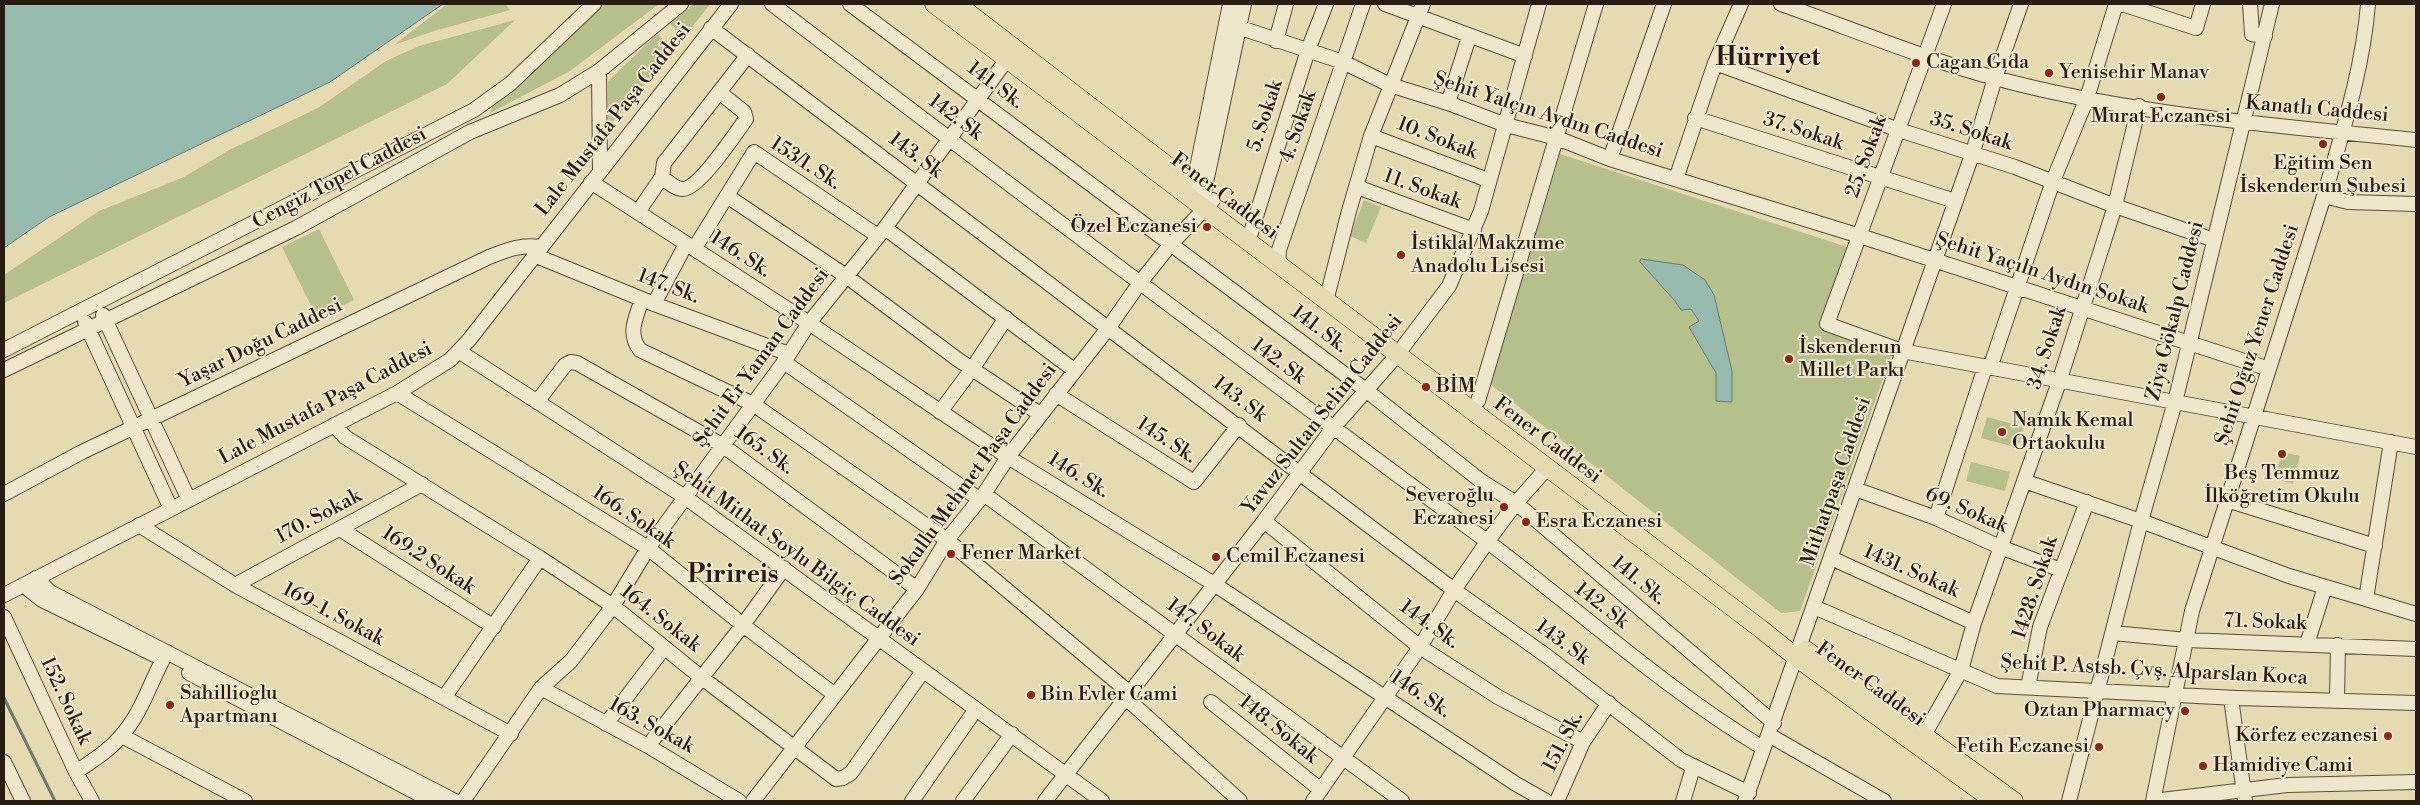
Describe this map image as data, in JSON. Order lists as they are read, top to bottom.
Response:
{
  "streets": {
    "main road": ["Fener Caddesi"],
    "street": [
      "141. Sk.",
      "Kanatlı Caddesi",
      "5. Sokak",
      "Şehit Yalçın Aydın Caddesi",
      "142. Sk",
      "Lale Mustafa Paşa Caddesi",
      "4. Sokak",
      "37. Sokak",
      "35. Sokak",
      "10. Sokak",
      "143. Sk",
      "25. Sokak",
      "153/1. Sk.",
      "Cengiz Topel Caddesi",
      "11. Sokak",
      "146. Sk.",
      "Şehit Yaçıln Aydın Sokak",
      "147. Sk.",
      "Ziya Gökalp Caddesi",
      "Şehit Oğuz Yener Caddesi",
      "Yaşar Doğu Caddesi",
      "34. Sokak",
      "Şehit Er Yaman Caddesi",
      "Yavuz Sultan Selim Caddesi",
      "145. Sk.",
      "165. Sk.",
      "Sokullu Mehmet Paşa Caddesi",
      "Mithatpaşa Caddesi",
      "69. Sokak",
      "170. Sokak",
      "166. Sokak",
      "Şehit Mithat Soylu Bilgiç Caddesi",
      "169.2 Sokak",
      "1431. Sokak",
      "1428. Sokak",
      "169-1. Sokak",
      "164. Sokak",
      "71. Sokak",
      "144. Sk.",
      "147. Sokak",
      "Şehit P. Astsb. Çvş. Alparslan Koca",
      "152. Sokak",
      "163. Sokak",
      "148. Sokak",
      "151. Sk."
    ]
  },
  "crossings": [
    ["141. Sk.", "Şehit Er Yaman Caddesi"],
    ["141. Sk.", "Yavuz Sultan Selim Caddesi"],
    ["141. Sk.", "Sokullu Mehmet Paşa Caddesi"],
    ["141. Sk.", "Mithatpaşa Caddesi"],
    ["Kanatlı Caddesi", "25. Sokak"],
    ["Kanatlı Caddesi", "Ziya Gökalp Caddesi"],
    ["Kanatlı Caddesi", "Şehit Oğuz Yener Caddesi"],
    ["Kanatlı Caddesi", "34. Sokak"],
    ["Kanatlı Caddesi", "Mithatpaşa Caddesi"],
    ["5. Sokak", "Şehit Yalçın Aydın Caddesi"],
    ["5. Sokak", "Fener Caddesi"],
    ["Şehit Yalçın Aydın Caddesi", "4. Sokak"],
    ["Şehit Yalçın Aydın Caddesi", "25. Sokak"],
    ["Şehit Yalçın Aydın Caddesi", "Şehit Yaçıln Aydın Sokak"],
    ["Şehit Yalçın Aydın Caddesi", "Yavuz Sultan Selim Caddesi"],
    ["142. Sk", "Şehit Er Yaman Caddesi"],
    ["142. Sk", "Yavuz Sultan Selim Caddesi"],
    ["142. Sk", "Sokullu Mehmet Paşa Caddesi"],
    ["142. Sk", "Mithatpaşa Caddesi"],
    ["Lale Mustafa Paşa Caddesi", "143. Sk"],
    ["Lale Mustafa Paşa Caddesi", "146. Sk."],
    ["Lale Mustafa Paşa Caddesi", "147. Sk."],
    ["Lale Mustafa Paşa Caddesi", "Yaşar Doğu Caddesi"],
    ["Lale Mustafa Paşa Caddesi", "166. Sokak"],
    ["Lale Mustafa Paşa Caddesi", "Şehit Mithat Soylu Bilgiç Caddesi"],
    ["Lale Mustafa Paşa Caddesi", "169-1. Sokak"],
    ["Lale Mustafa Paşa Caddesi", "164. Sokak"],
    ["4. Sokak", "Fener Caddesi"],
    ["37. Sokak", "25. Sokak"],
    ["37. Sokak", "Mithatpaşa Caddesi"],
    ["35. Sokak", "25. Sokak"],
    ["35. Sokak", "Ziya Gökalp Caddesi"],
    ["35. Sokak", "34. Sokak"],
    ["35. Sokak", "Mithatpaşa Caddesi"],
    ["10. Sokak", "Yavuz Sultan Selim Caddesi"],
    ["143. Sk", "Şehit Er Yaman Caddesi"],
    ["143. Sk", "Yavuz Sultan Selim Caddesi"],
    ["143. Sk", "145. Sk."],
    ["143. Sk", "Sokullu Mehmet Paşa Caddesi"],
    ["143. Sk", "Mithatpaşa Caddesi"],
    ["143. Sk", "151. Sk."],
    ["25. Sokak", "Şehit Yaçıln Aydın Sokak"],
    ["25. Sokak", "Mithatpaşa Caddesi"],
    ["153/1. Sk.", "146. Sk."],
    ["153/1. Sk.", "147. Sk."],
    ["153/1. Sk.", "Şehit Er Yaman Caddesi"],
    ["153/1. Sk.", "Yavuz Sultan Selim Caddesi"],
    ["153/1. Sk.", "Sokullu Mehmet Paşa Caddesi"],
    ["11. Sokak", "Yavuz Sultan Selim Caddesi"],
    ["Fener Caddesi", "34. Sokak"],
    ["Fener Caddesi", "Şehit Er Yaman Caddesi"],
    ["Fener Caddesi", "Yavuz Sultan Selim Caddesi"],
    ["Fener Caddesi", "Sokullu Mehmet Paşa Caddesi"],
    ["Fener Caddesi", "Mithatpaşa Caddesi"],
    ["146. Sk.", "Şehit Er Yaman Caddesi"],
    ["146. Sk.", "Yavuz Sultan Selim Caddesi"],
    ["146. Sk.", "Sokullu Mehmet Paşa Caddesi"],
    ["Şehit Yaçıln Aydın Sokak", "Ziya Gökalp Caddesi"],
    ["Şehit Yaçıln Aydın Sokak", "Şehit Oğuz Yener Caddesi"],
    ["Şehit Yaçıln Aydın Sokak", "34. Sokak"],
    ["Şehit Yaçıln Aydın Sokak", "Mithatpaşa Caddesi"],
    ["147. Sk.", "Yaşar Doğu Caddesi"],
    ["147. Sk.", "Şehit Er Yaman Caddesi"],
    ["147. Sk.", "Sokullu Mehmet Paşa Caddesi"],
    ["147. Sk.", "147. Sokak"],
    ["Ziya Gökalp Caddesi", "71. Sokak"],
    ["Ziya Gökalp Caddesi", "Şehit P. Astsb. Çvş. Alparslan Koca"],
    ["Şehit Oğuz Yener Caddesi", "71. Sokak"],
    ["Şehit Oğuz Yener Caddesi", "Şehit P. Astsb. Çvş. Alparslan Koca"],
    ["34. Sokak", "69. Sokak"],
    ["34. Sokak", "1431. Sokak"],
    ["34. Sokak", "Şehit P. Astsb. Çvş. Alparslan Koca"],
    ["Şehit Er Yaman Caddesi", "165. Sk."],
    ["Şehit Er Yaman Caddesi", "166. Sokak"],
    ["Şehit Er Yaman Caddesi", "Şehit Mithat Soylu Bilgiç Caddesi"],
    ["Şehit Er Yaman Caddesi", "169-1. Sokak"],
    ["Şehit Er Yaman Caddesi", "164. Sokak"],
    ["Şehit Er Yaman Caddesi", "163. Sokak"],
    ["Yavuz Sultan Selim Caddesi", "Şehit Mithat Soylu Bilgiç Caddesi"],
    ["Yavuz Sultan Selim Caddesi", "144. Sk."],
    ["Yavuz Sultan Selim Caddesi", "147. Sokak"],
    ["145. Sk.", "Sokullu Mehmet Paşa Caddesi"],
    ["165. Sk.", "Sokullu Mehmet Paşa Caddesi"],
    ["165. Sk.", "Şehit Mithat Soylu Bilgiç Caddesi"],
    ["Sokullu Mehmet Paşa Caddesi", "166. Sokak"],
    ["Sokullu Mehmet Paşa Caddesi", "Şehit Mithat Soylu Bilgiç Caddesi"],
    ["Sokullu Mehmet Paşa Caddesi", "164. Sokak"],
    ["Sokullu Mehmet Paşa Caddesi", "147. Sokak"],
    ["Mithatpaşa Caddesi", "69. Sokak"],
    ["Mithatpaşa Caddesi", "1431. Sokak"],
    ["Mithatpaşa Caddesi", "Şehit P. Astsb. Çvş. Alparslan Koca"],
    ["69. Sokak", "1428. Sokak"],
    ["170. Sokak", "169.2 Sokak"],
    ["170. Sokak", "169-1. Sokak"],
    ["170. Sokak", "164. Sokak"],
    ["Şehit Mithat Soylu Bilgiç Caddesi", "164. Sokak"],
    ["1428. Sokak", "Şehit P. Astsb. Çvş. Alparslan Koca"],
    ["144. Sk.", "151. Sk."]
  ],
  "districts": ["Hürriyet", "Pirireis"],
  "places": [
    "Cagan Gıda",
    "Yenisehir Manav",
    "Murat Eczanesi",
    "Eğitim Sen İskenderun Şubesi",
    "Özel Eczanesi",
    "İstiklal Makzume Anadolu Lisesi",
    "İskenderun Millet Parkı",
    "BİM",
    "Namık Kemal Ortaokulu",
    "Beş Temmuz İlköğretim Okulu",
    "Severoğlu Eczanesi",
    "Esra Eczanesi",
    "Fener Market",
    "Cemil Eczanesi",
    "Bin Evler Cami",
    "Sahillioglu Apartmanı",
    "Oztan Pharmacy",
    "Körfez eczanesi",
    "Fetih Eczanesi",
    "Hamidiye Cami"
  ]
}
